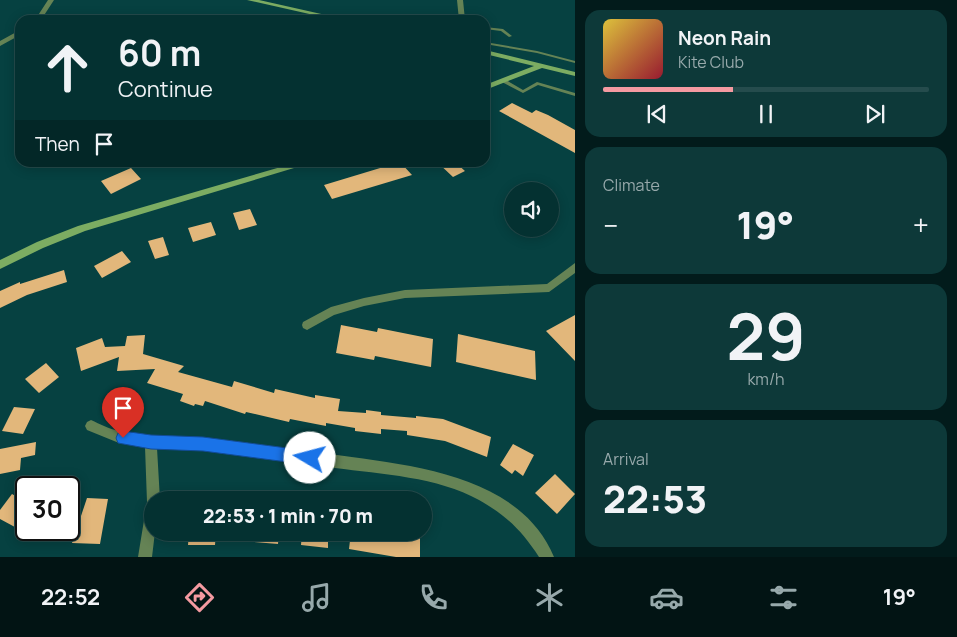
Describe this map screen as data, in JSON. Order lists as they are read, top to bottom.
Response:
{
  "page": {
    "turn": ["60 m", "Continue"],
    "song": ["Neon Rain", "Kite Club"],
    "then": "Then",
    "tile": [
      "Climate",
      ["29", "km/h"],
      ["Arrival", "22:53"]
    ],
    "heat": ["−", "19°", "+"],
    "limit": "30",
    "trip": "22:53 · 1 min · 70 m",
    "tabs": ["22:52", "19°"]
  }
}
